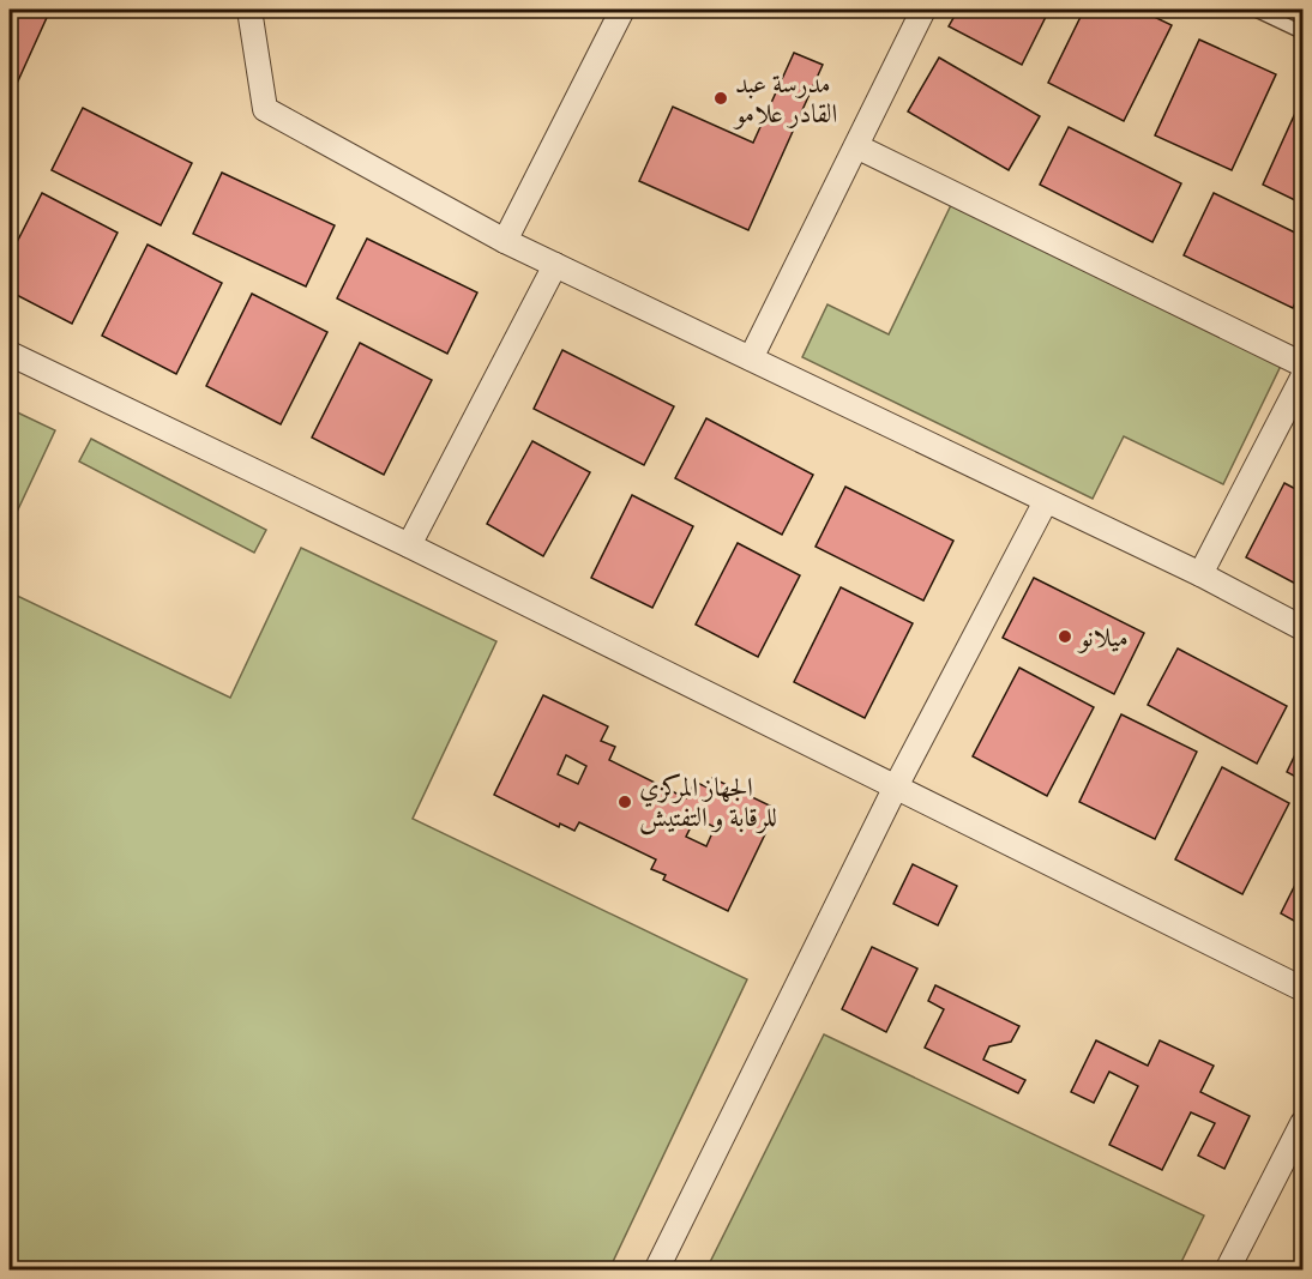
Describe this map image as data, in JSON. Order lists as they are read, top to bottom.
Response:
{
  "places": ["مدرسة عبد القادر علامو", "ميلانو", "الجهاز المركزي للرقابة و التفتيش"]
}
